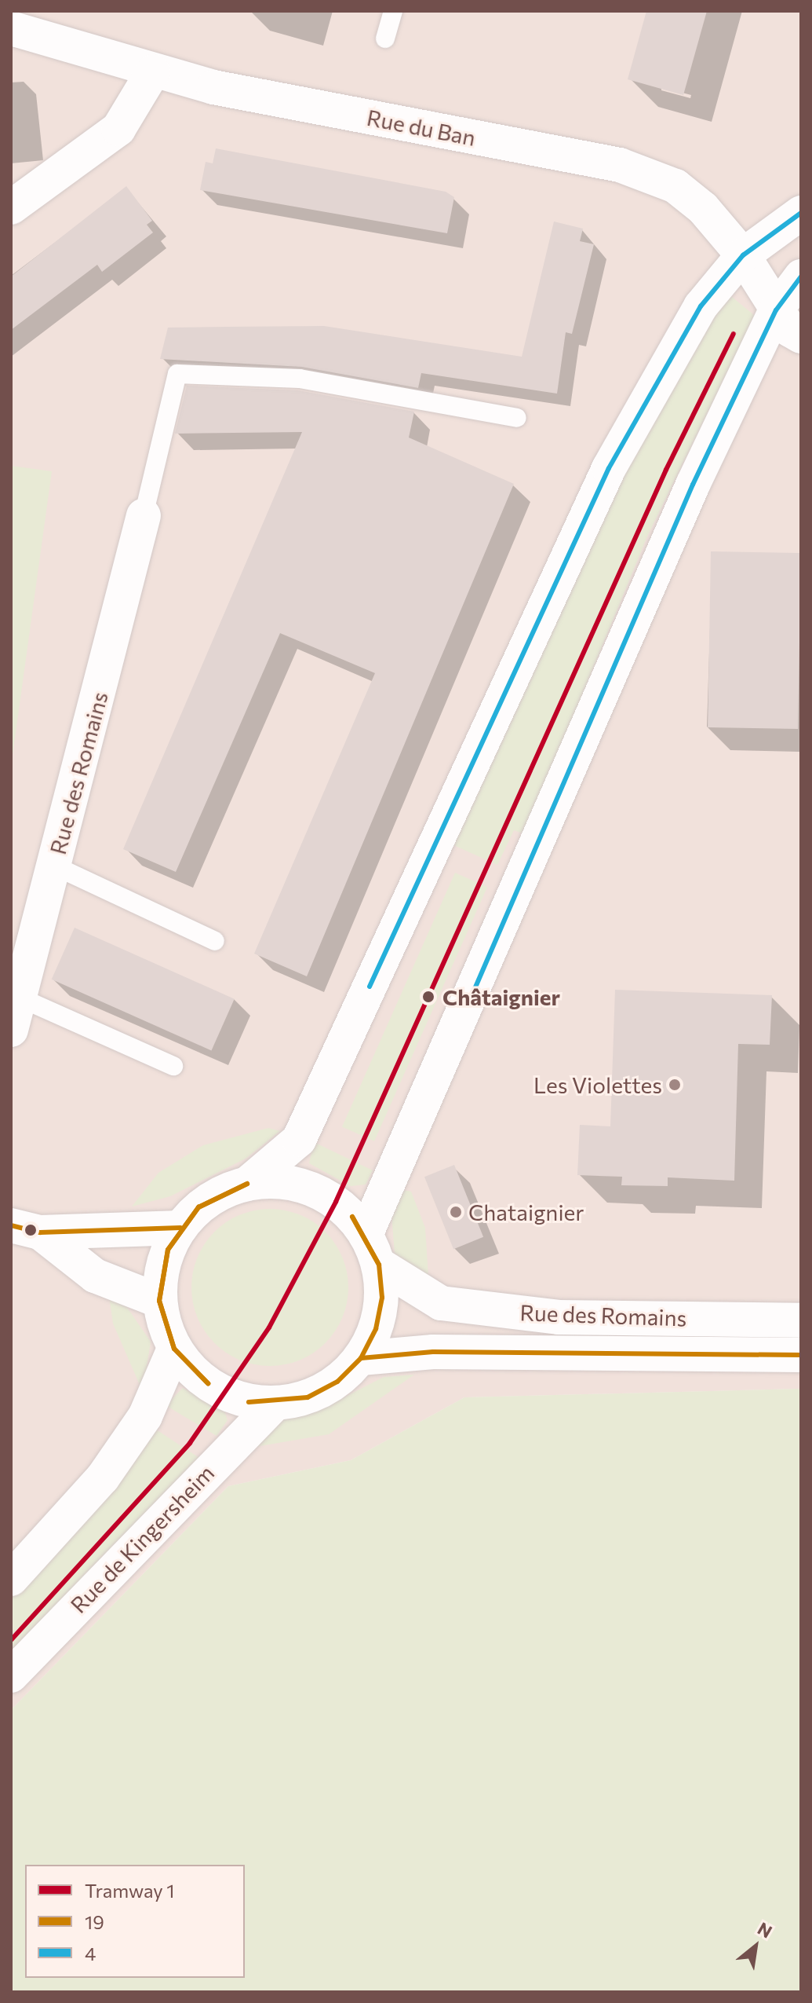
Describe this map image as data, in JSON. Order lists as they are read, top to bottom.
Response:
{
  "streets": {
    "main road": ["Rue du Ban", "Rue des Romains", "Rue de Kingersheim"]
  },
  "crossings": [
    ["Rue des Romains", "Rue de Kingersheim"]
  ],
  "places": ["Châtaignier", "Les Violettes", "Chataignier"],
  "lines": ["transit line 4", "tram line 1", "transit line 19"],
  "legend": ["Tramway 1", "19", "4"],
  "north": "top right"
}
